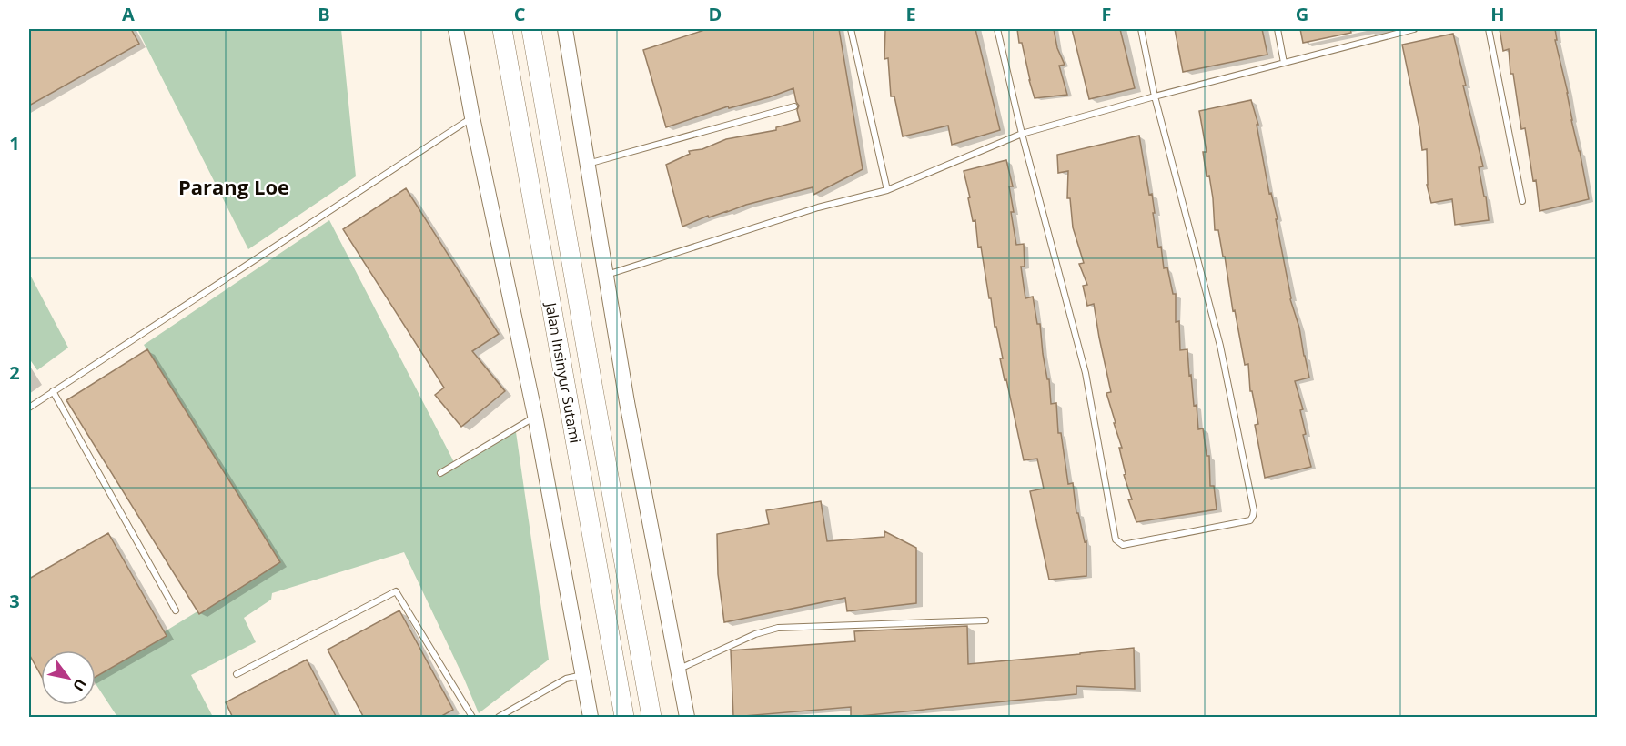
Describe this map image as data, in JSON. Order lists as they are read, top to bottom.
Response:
{
  "streets": {
    "highway": ["Jalan Insinyur Sutami"]
  },
  "districts": ["Parang Loe"],
  "north": "bottom right",
  "grid": {
    "columns": [
      "A",
      "B",
      "C",
      "D",
      "E",
      "F",
      "G",
      "H"
    ],
    "rows": ["1", "2", "3"]
  }
}
